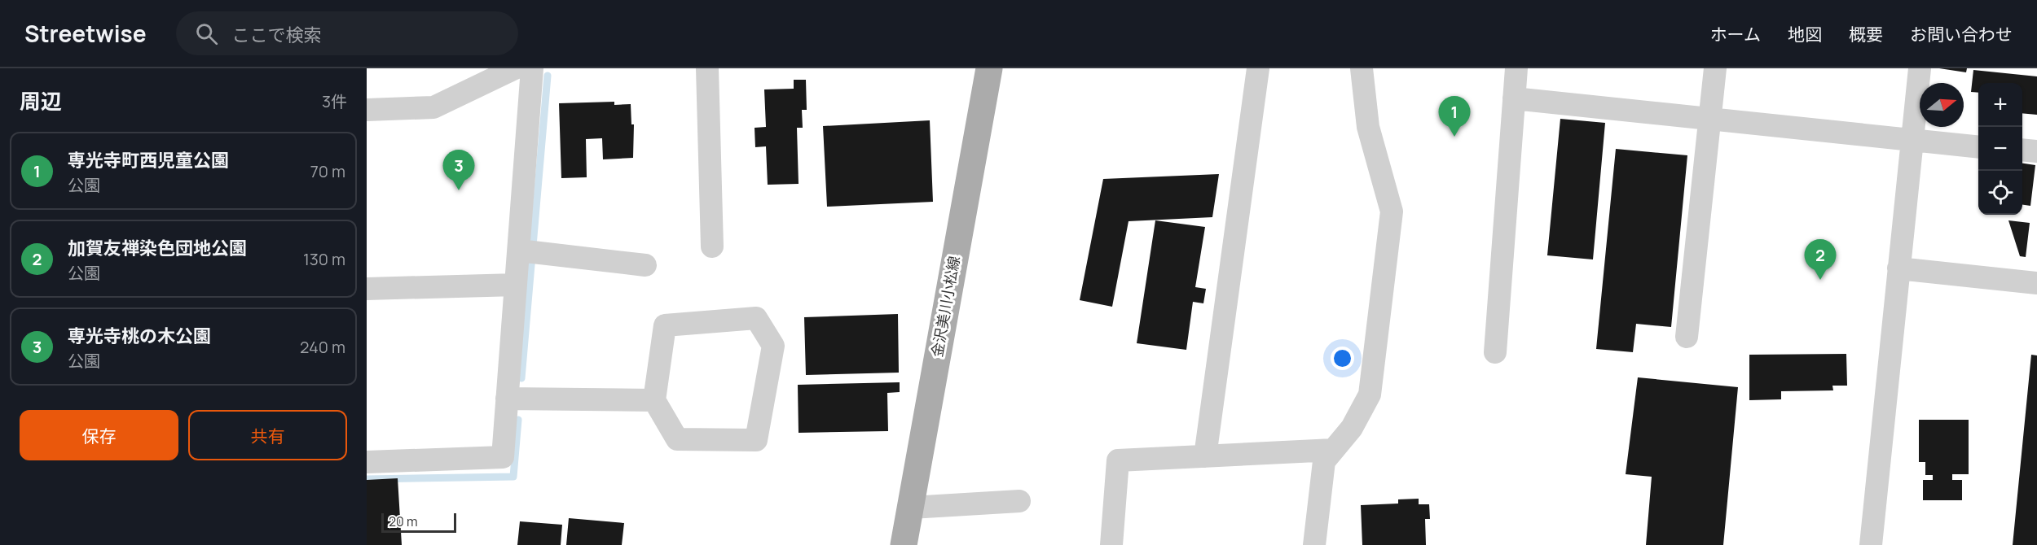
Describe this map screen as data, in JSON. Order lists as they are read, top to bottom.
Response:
{
  "streets": {
    "main road": ["金沢美川小松線"]
  },
  "scale_bar": "20 m",
  "north": "right",
  "page": {
    "header": "Streetwise",
    "search": "ここで検索",
    "nav": [
      "ホーム",
      "地図",
      "概要",
      "お問い合わせ"
    ],
    "heading": ["周辺", "3件"],
    "map_buttons": ["+", "−"],
    "pins": ["1", "3", "2"],
    "list": [
      {
        "mark": "1",
        "name": "専光寺町西児童公園",
        "note": "公園",
        "value": "70 m"
      },
      {
        "mark": "2",
        "name": "加賀友禅染色団地公園",
        "note": "公園",
        "value": "130 m"
      },
      {
        "mark": "3",
        "name": "専光寺桃の木公園",
        "note": "公園",
        "value": "240 m"
      }
    ],
    "buttons": ["保存", "共有"],
    "scale": "20 m"
  }
}
